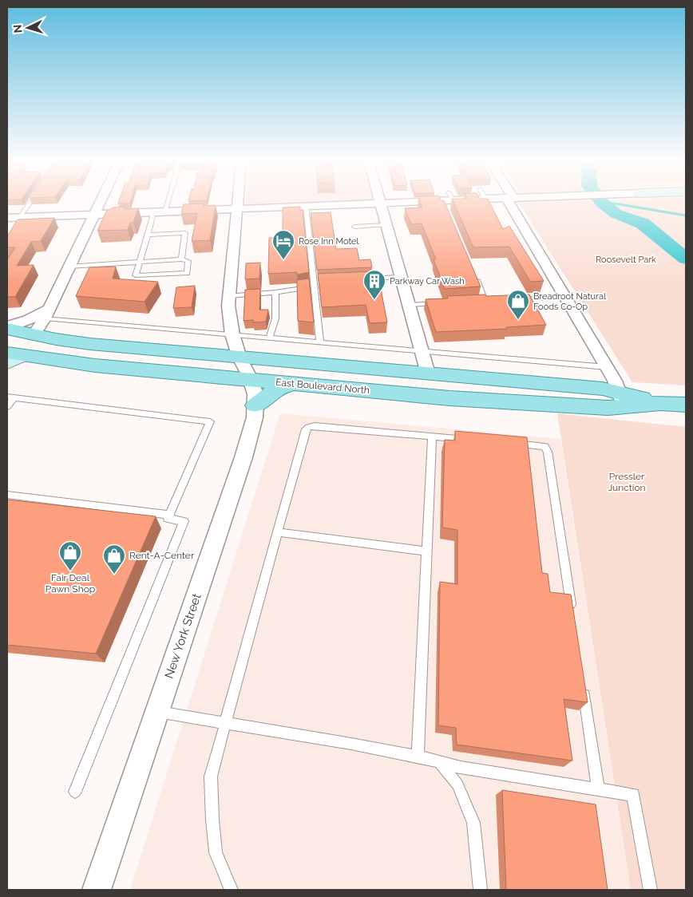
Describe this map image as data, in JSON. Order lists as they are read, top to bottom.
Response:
{
  "streets": {
    "main road": ["East Boulevard North"],
    "street": ["New York Street"]
  },
  "crossings": [
    ["East Boulevard North", "New York Street"]
  ],
  "parks": ["Roosevelt Park", "Pressler Junction"],
  "places": {
    "hotel": ["Rose Inn Motel"],
    "building": ["Parkway Car Wash"],
    "shop": ["Breadroot Natural Foods Co-Op", "Fair Deal Pawn Shop", "Rent-A-Center"]
  },
  "north": "left"
}
